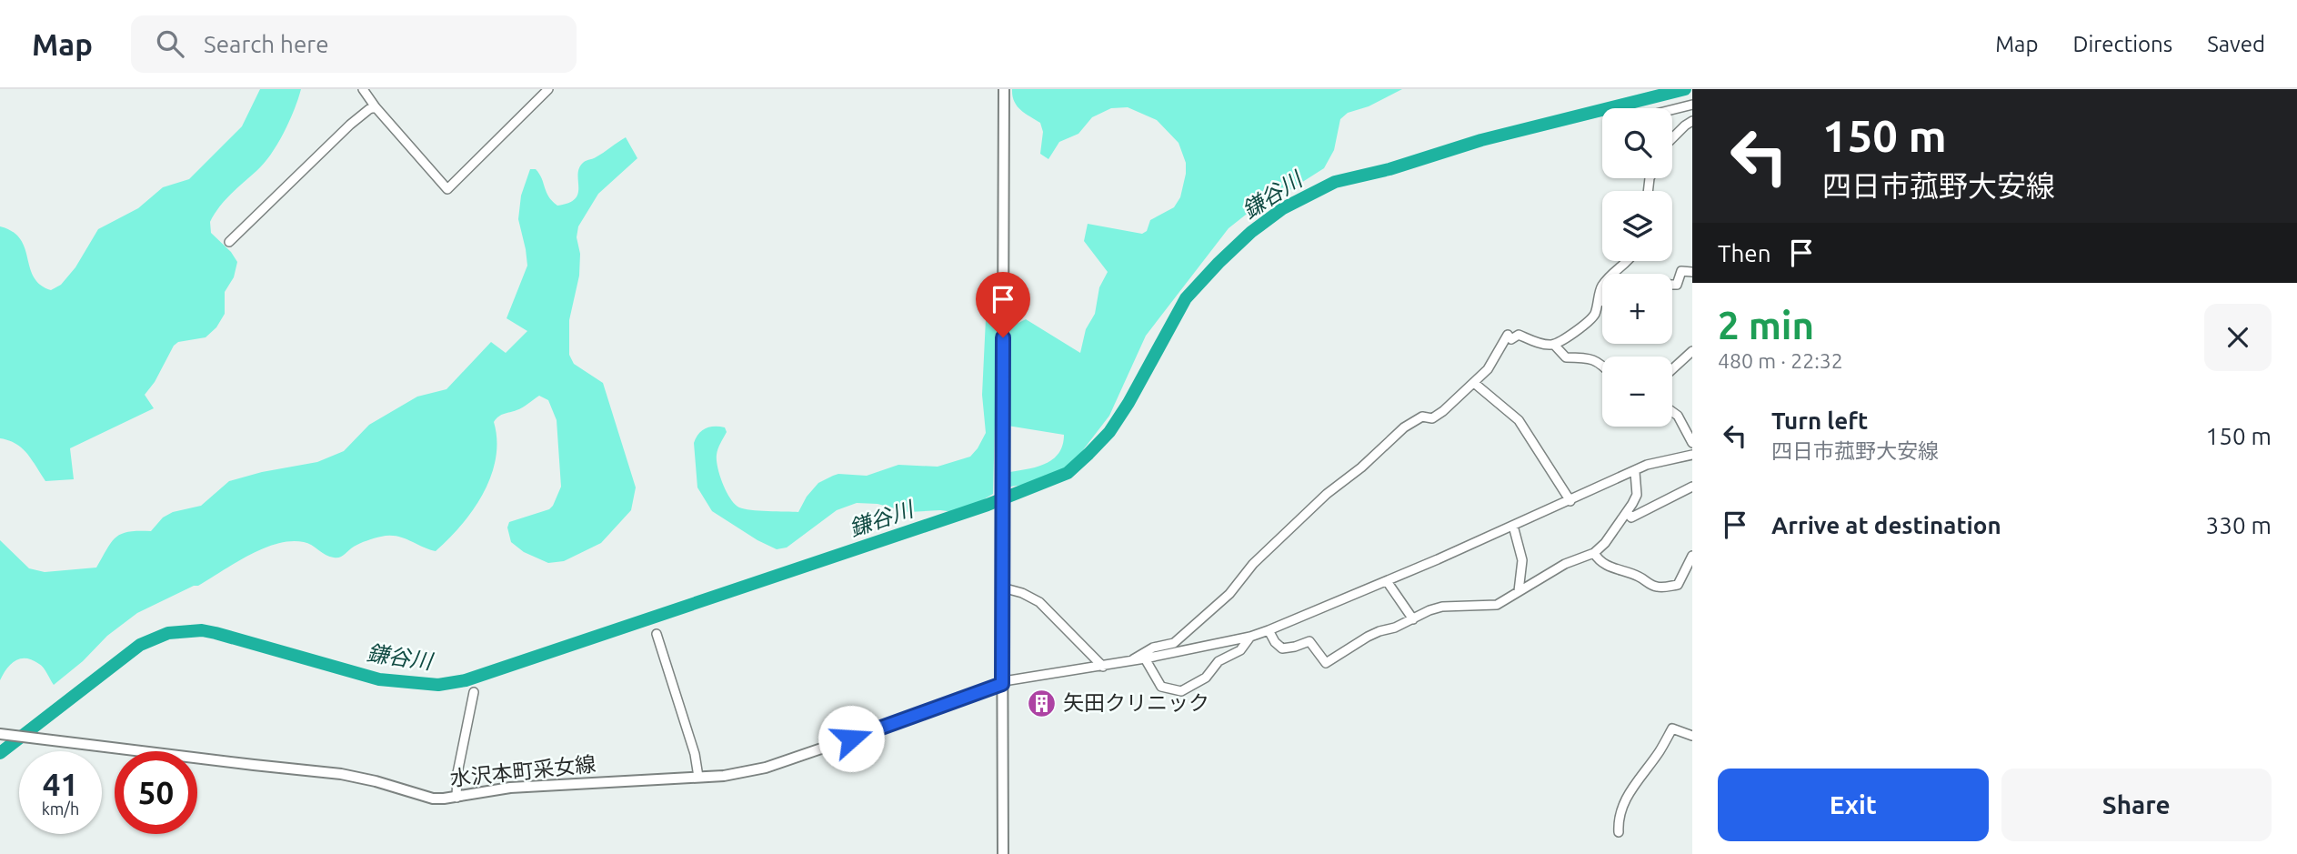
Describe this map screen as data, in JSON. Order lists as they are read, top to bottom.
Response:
{
  "streets": {
    "main road": ["水沢本町采女線"]
  },
  "water": ["鎌谷川"],
  "places": {
    "building": ["矢田クリニック"]
  },
  "page": {
    "header": "Map",
    "search": "Search here",
    "nav": ["Map", "Directions", "Saved"],
    "turn": ["150 m", "四日市菰野大安線"],
    "map_buttons": ["+", "−"],
    "then": "Then",
    "heading": ["2 min", "480 m · 22:32"],
    "list": [
      {
        "name": "Turn left",
        "note": "四日市菰野大安線",
        "value": "150 m"
      },
      {
        "name": "Arrive at destination",
        "value": "330 m"
      }
    ],
    "speed": "41 km/h",
    "limit": "50",
    "buttons": ["Exit", "Share"]
  }
}
